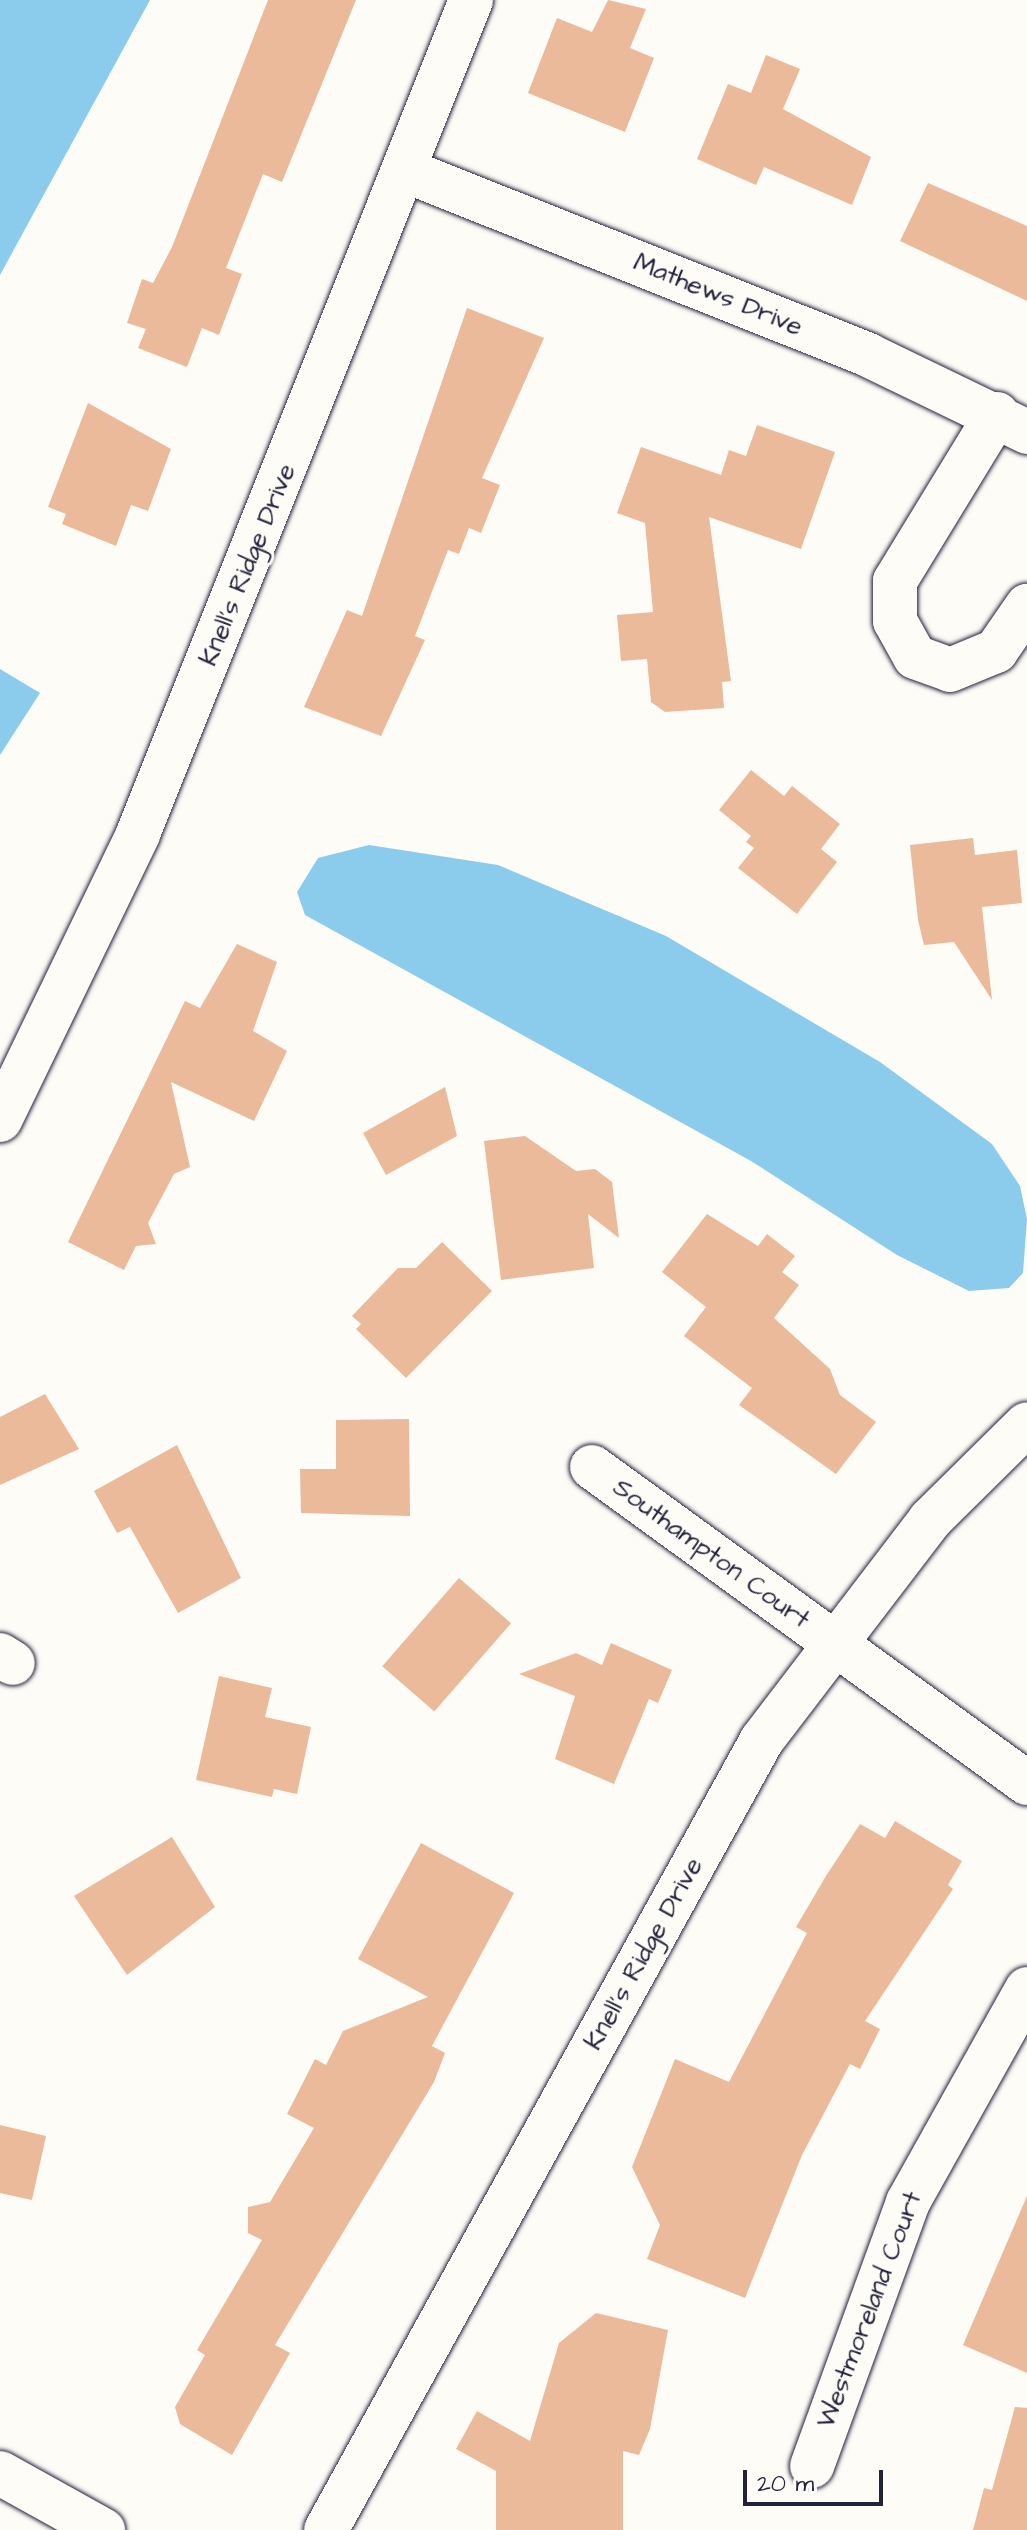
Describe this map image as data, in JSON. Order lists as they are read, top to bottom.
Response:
{
  "streets": {
    "street": [
      "Mathews Drive",
      "Knell's Ridge Drive",
      "Southampton Court",
      "Westmoreland Court"
    ]
  },
  "crossings": [
    ["Mathews Drive", "Knell's Ridge Drive"],
    ["Knell's Ridge Drive", "Southampton Court"]
  ],
  "scale_bar": "20 m"
}
